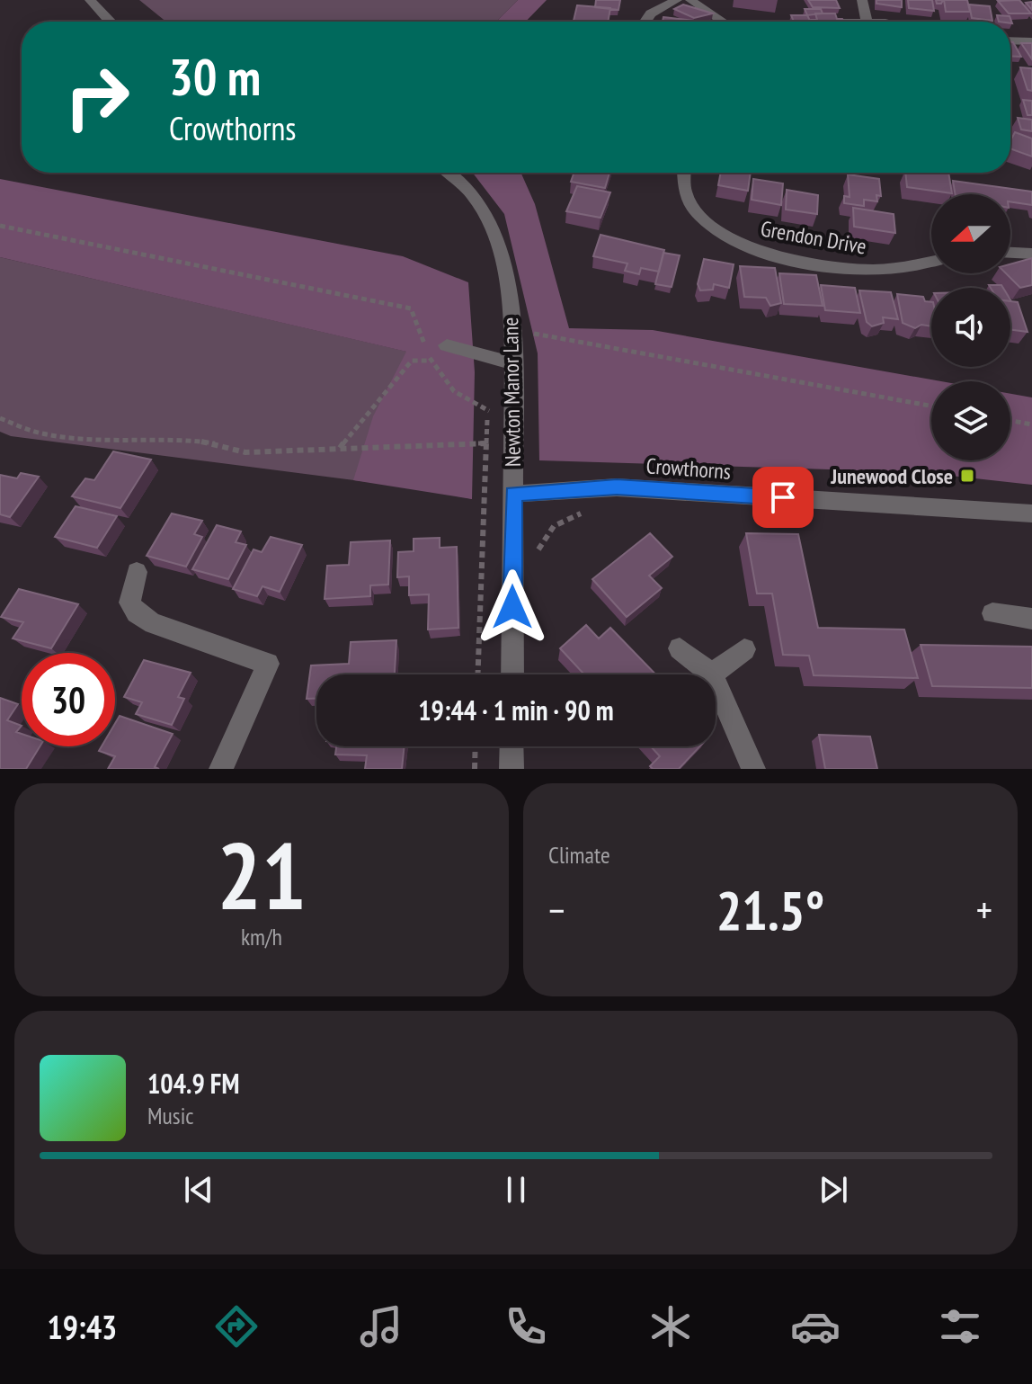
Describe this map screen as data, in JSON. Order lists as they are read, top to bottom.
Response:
{
  "streets": {
    "street": ["Grendon Drive", "Newton Manor Lane", "Crowthorns"]
  },
  "crossings": [
    ["Newton Manor Lane", "Crowthorns"]
  ],
  "places": {
    "transit": ["Junewood Close"]
  },
  "north": "left",
  "page": {
    "turn": ["30 m", "Crowthorns"],
    "limit": "30",
    "trip": "19:44 · 1 min · 90 m",
    "tile": [
      ["21", "km/h"],
      "Climate"
    ],
    "heat": ["−", "21.5°", "+"],
    "song": ["104.9 FM", "Music"],
    "tabs": "19:43"
  }
}
